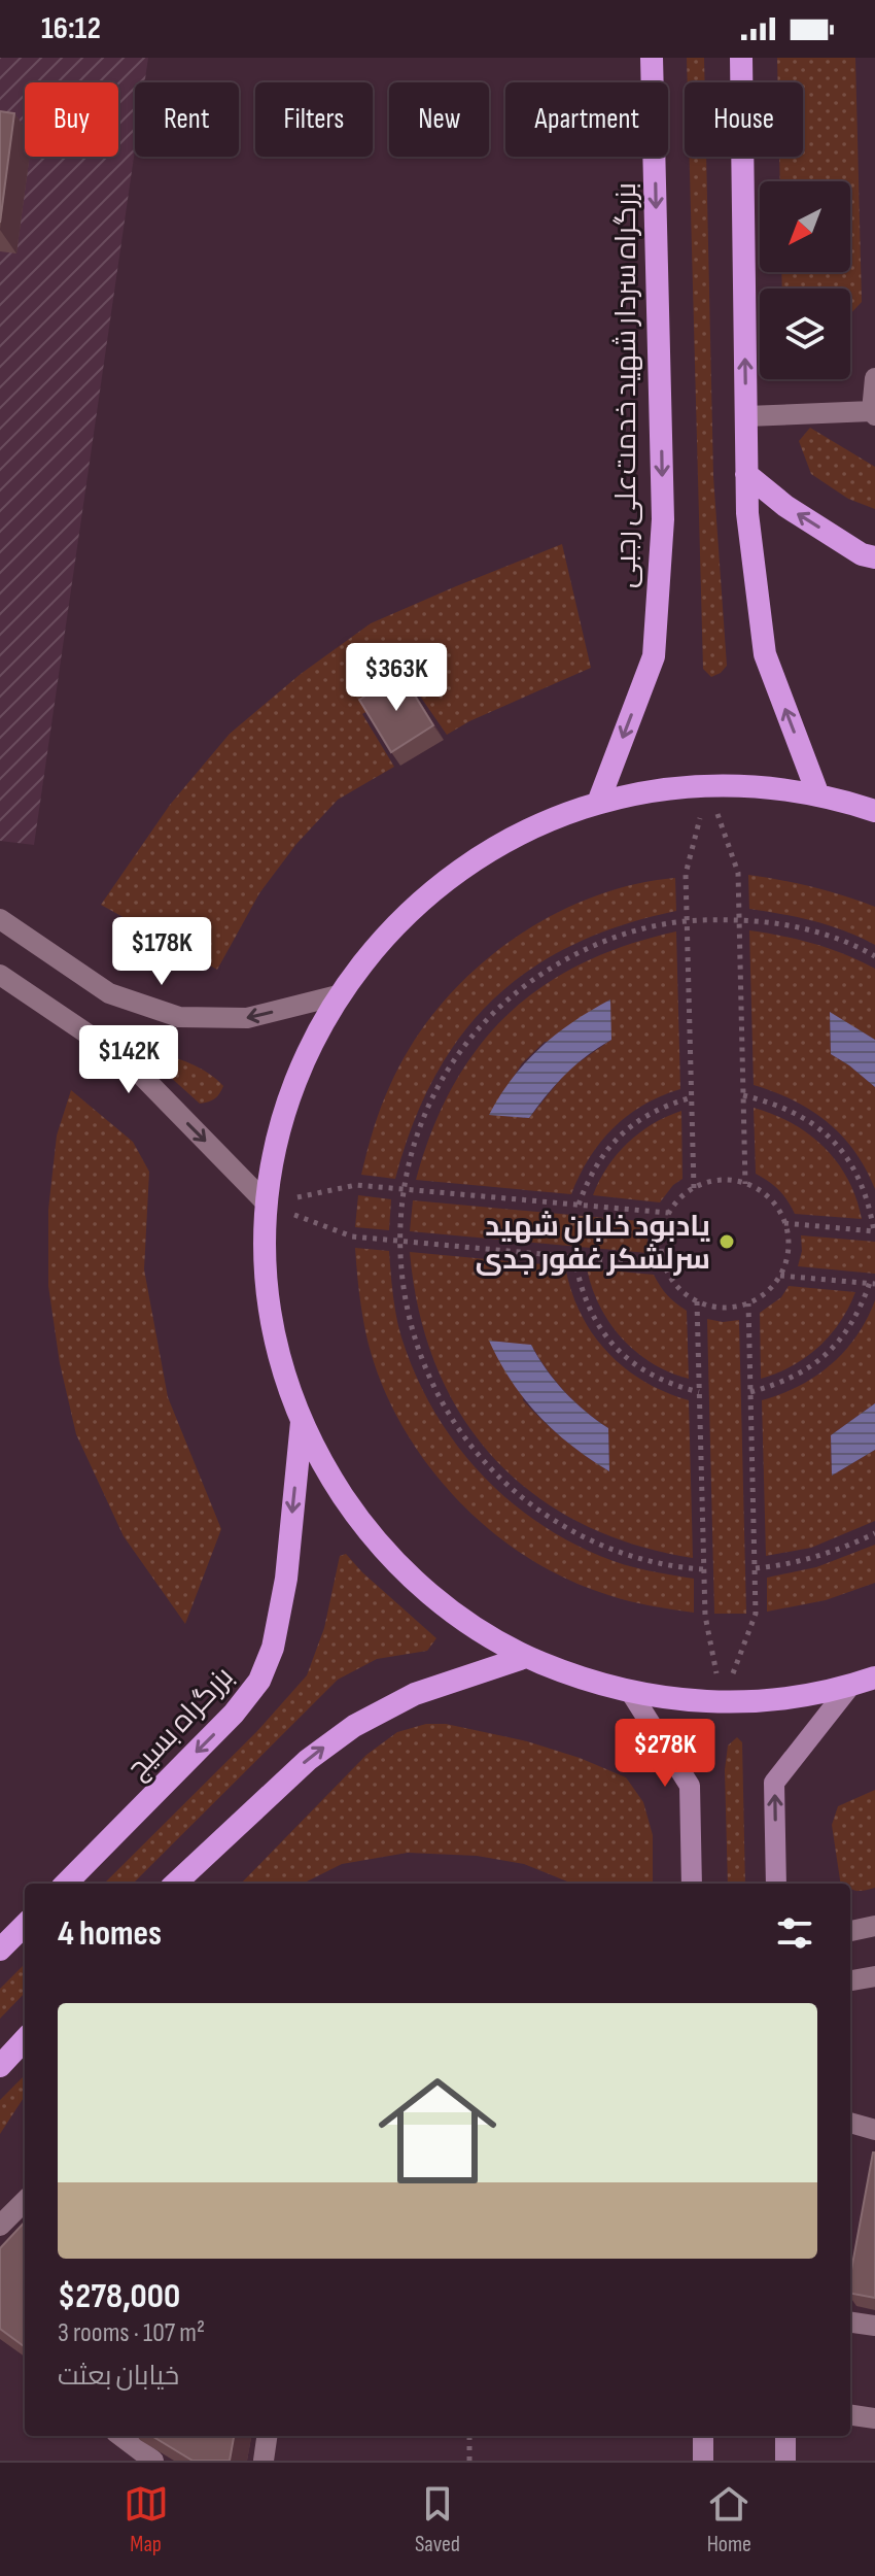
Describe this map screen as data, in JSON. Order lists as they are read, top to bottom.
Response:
{
  "streets": {
    "highway": ["بزرگراه سردار شهید خدمت‌علی رجبی", "بزرگراه بسیج"]
  },
  "one_way": ["بزرگراه بسیج"],
  "places": ["یادبود خلبان شهید سرلشکر غفور جدی"],
  "north": "bottom left",
  "page": {
    "status": "16:12",
    "chip": [
      "Buy",
      "Rent",
      "Filters",
      "New",
      "Apartment",
      "House"
    ],
    "price": [
      "$363K",
      "$178K",
      "$142K",
      "$278K"
    ],
    "heading": "4 homes",
    "list": [
      {
        "name": "$278,000",
        "note": "3 rooms · 107 m² · خیابان بعثت"
      }
    ],
    "tabs": ["Map", "Saved", "Home"]
  }
}
